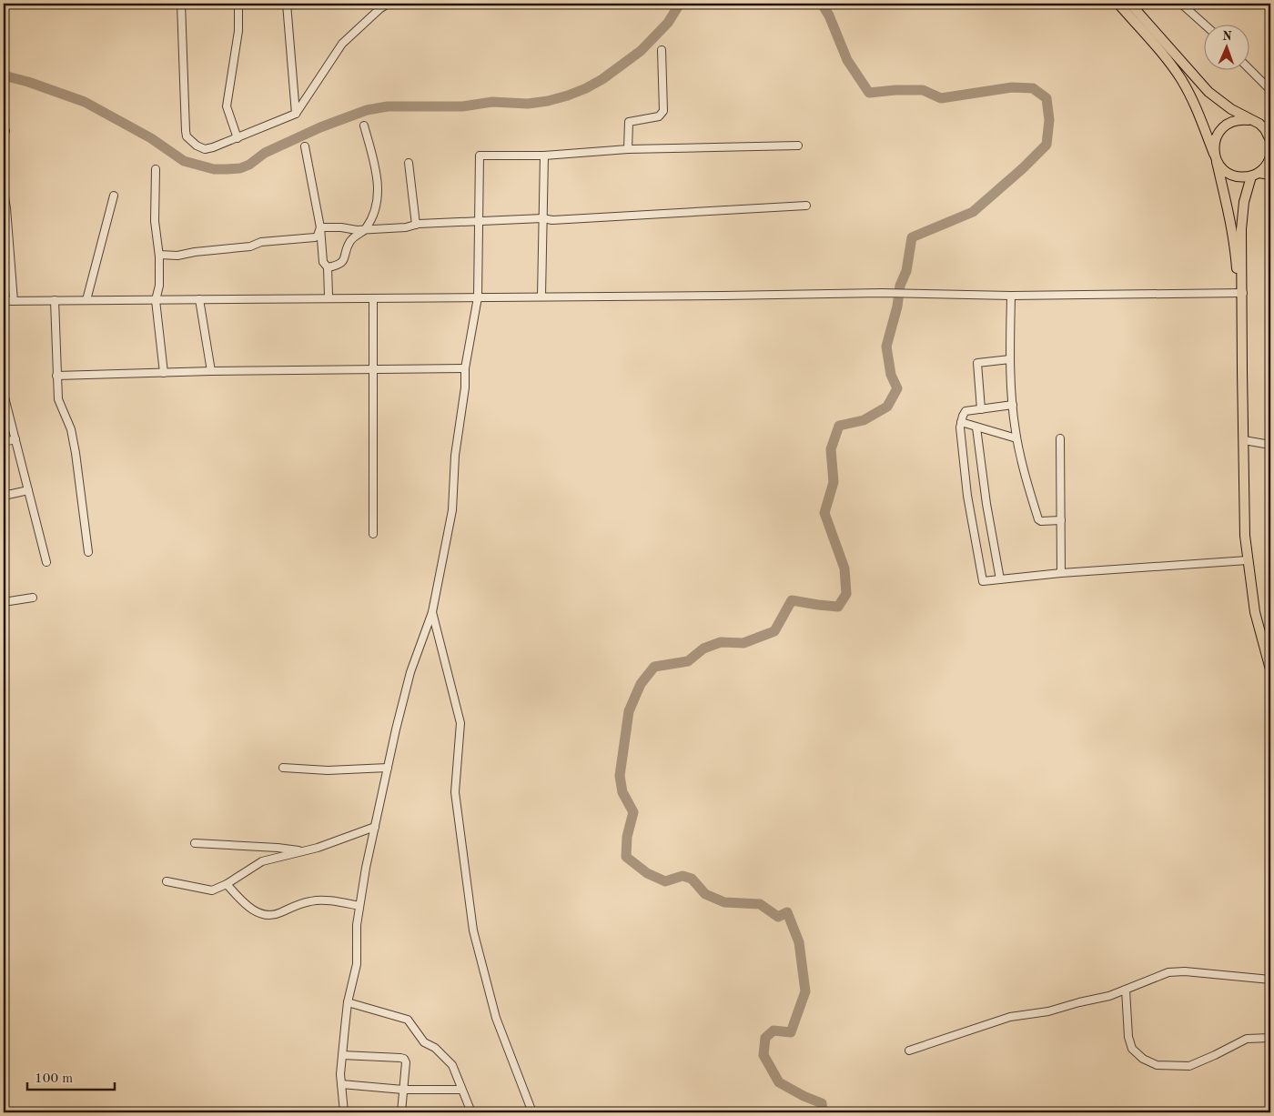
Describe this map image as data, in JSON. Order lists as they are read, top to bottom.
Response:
{
  "scale_bar": "100 m",
  "north": "top"
}
